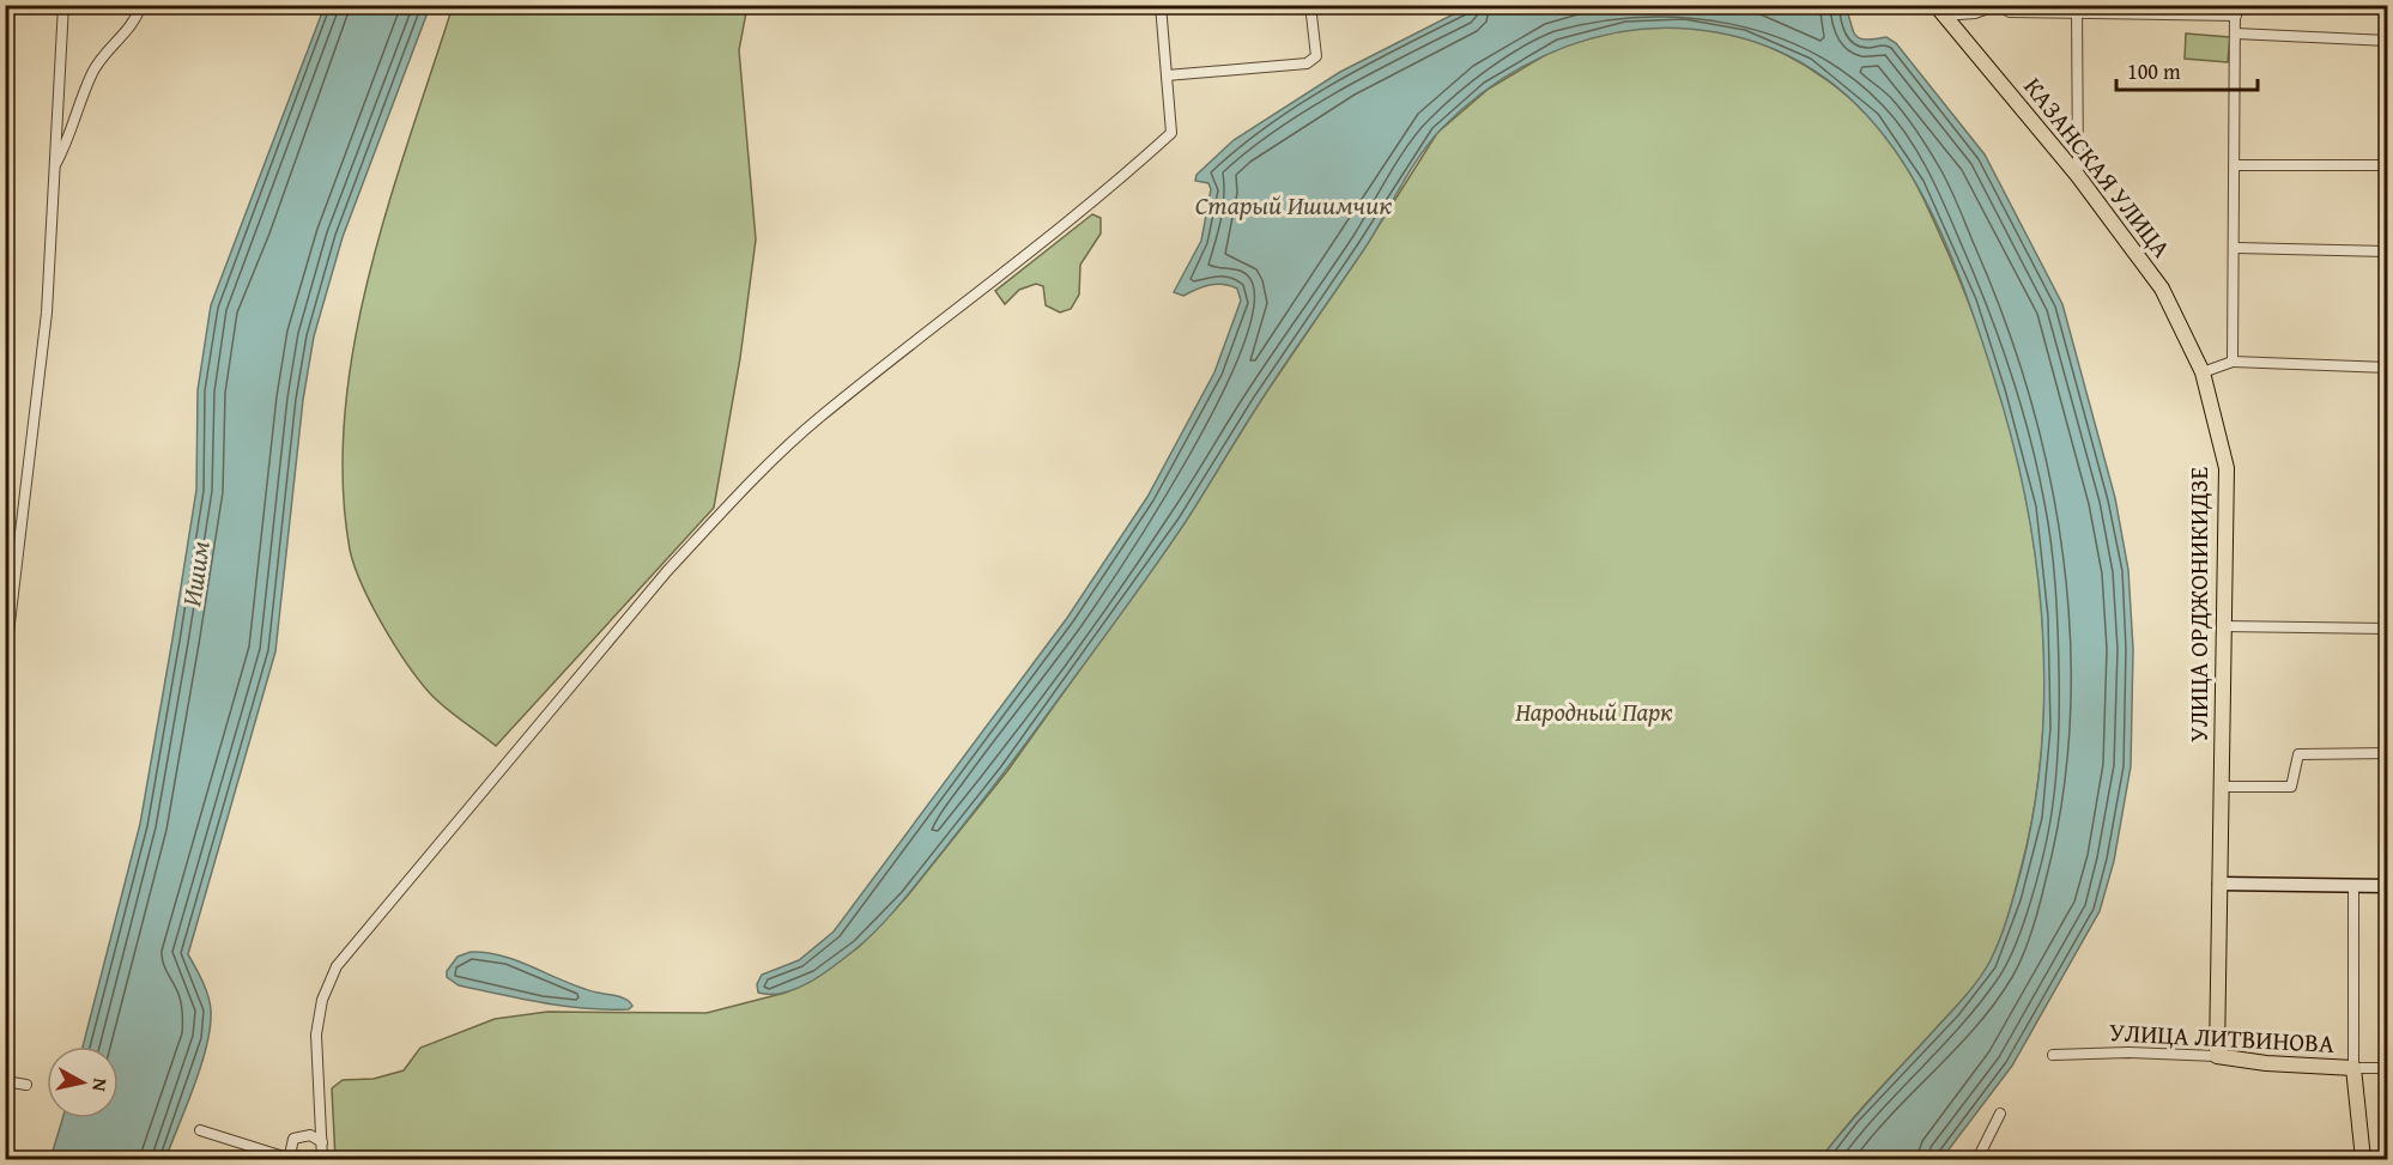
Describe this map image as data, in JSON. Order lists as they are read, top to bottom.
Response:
{
  "streets": {
    "main road": ["КАЗАНСКАЯ УЛИЦА", "УЛИЦА ОРДЖОНИКИДЗЕ", "УЛИЦА ЛИТВИНОВА"]
  },
  "crossings": [
    ["КАЗАНСКАЯ УЛИЦА", "УЛИЦА ОРДЖОНИКИДЗЕ"],
    ["УЛИЦА ОРДЖОНИКИДЗЕ", "УЛИЦА ЛИТВИНОВА"]
  ],
  "water": ["Старый Ишимчик", "Ишим"],
  "parks": ["Народный Парк"],
  "scale_bar": "100 m",
  "north": "right"
}
